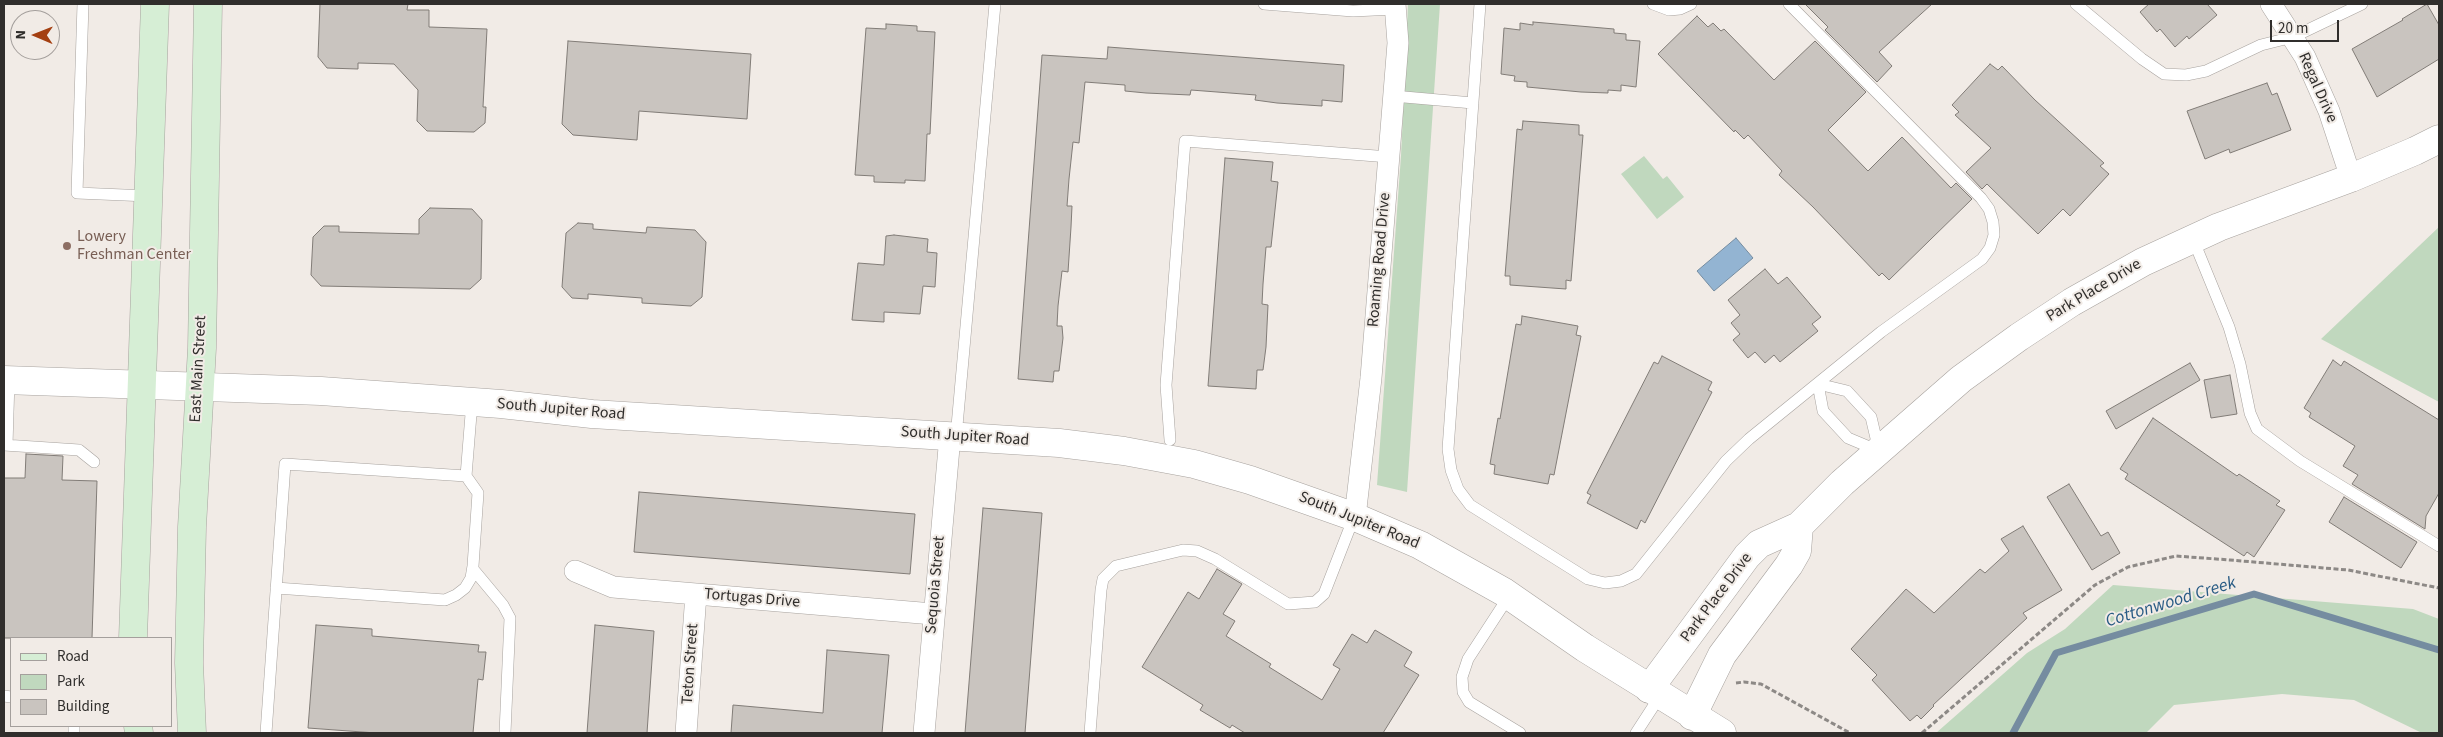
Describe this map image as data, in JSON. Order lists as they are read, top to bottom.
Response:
{
  "streets": {
    "main road": ["East Main Street"],
    "street": [
      "Regal Drive",
      "Roaming Road Drive",
      "Park Place Drive",
      "South Jupiter Road",
      "Sequoia Street",
      "Tortugas Drive",
      "Teton Street"
    ]
  },
  "crossings": [
    ["Regal Drive", "Park Place Drive"],
    ["Roaming Road Drive", "South Jupiter Road"],
    ["Park Place Drive", "South Jupiter Road"],
    ["East Main Street", "South Jupiter Road"],
    ["South Jupiter Road", "Sequoia Street"],
    ["Sequoia Street", "Tortugas Drive"],
    ["Tortugas Drive", "Teton Street"]
  ],
  "water": ["Cottonwood Creek"],
  "places": ["Lowery Freshman Center"],
  "legend": ["Road", "Park", "Building"],
  "scale_bar": "20 m",
  "north": "left"
}
